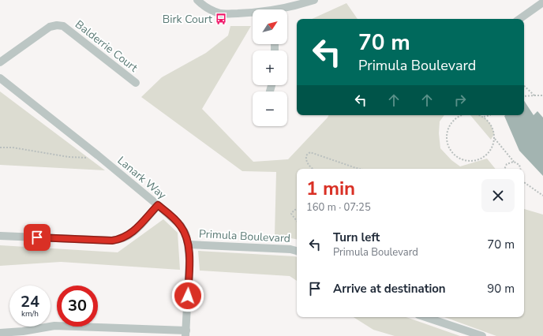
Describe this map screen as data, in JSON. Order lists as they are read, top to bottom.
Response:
{
  "streets": {
    "street": ["Balderrie Court", "Lanark Way", "Primula Boulevard"]
  },
  "crossings": [
    ["Lanark Way", "Primula Boulevard"]
  ],
  "places": {
    "bus stop": ["Birk Court"]
  },
  "north": "top right",
  "page": {
    "map_buttons": ["+", "−"],
    "turn": ["70 m", "Primula Boulevard"],
    "heading": ["1 min", "160 m · 07:25"],
    "list": [
      {
        "name": "Turn left",
        "note": "Primula Boulevard",
        "value": "70 m"
      },
      {
        "name": "Arrive at destination",
        "value": "90 m"
      }
    ],
    "speed": "24 km/h",
    "limit": "30"
  }
}
